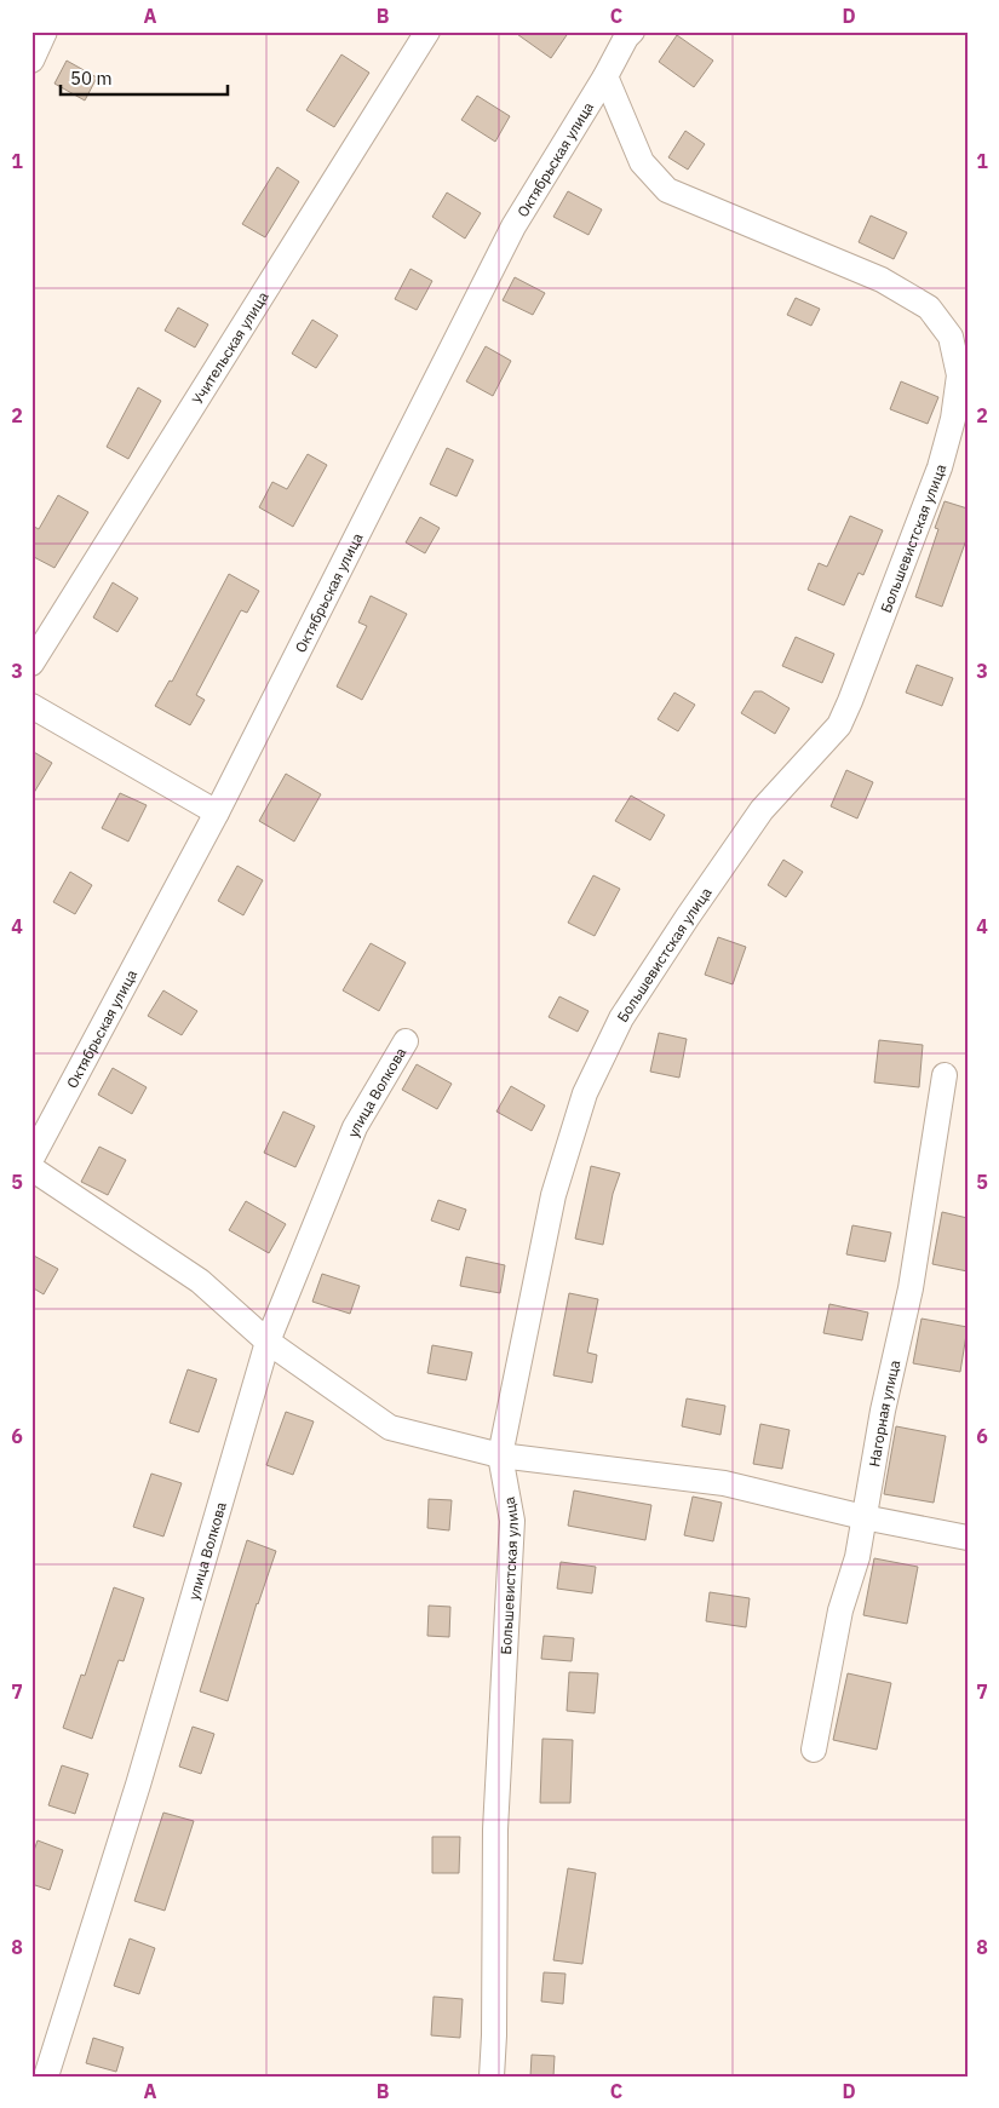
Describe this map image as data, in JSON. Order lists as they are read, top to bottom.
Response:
{
  "streets": {
    "street": [
      "Октябрьская улица",
      "Учительская улица",
      "Большевистская улица",
      "улица Волкова",
      "Нагорная улица"
    ]
  },
  "crossings": [
    ["Октябрьская улица", "Большевистская улица"]
  ],
  "scale_bar": "50 m",
  "grid": {
    "columns": [
      "A",
      "B",
      "C",
      "D"
    ],
    "rows": [
      "1",
      "2",
      "3",
      "4",
      "5",
      "6",
      "7",
      "8"
    ]
  }
}
